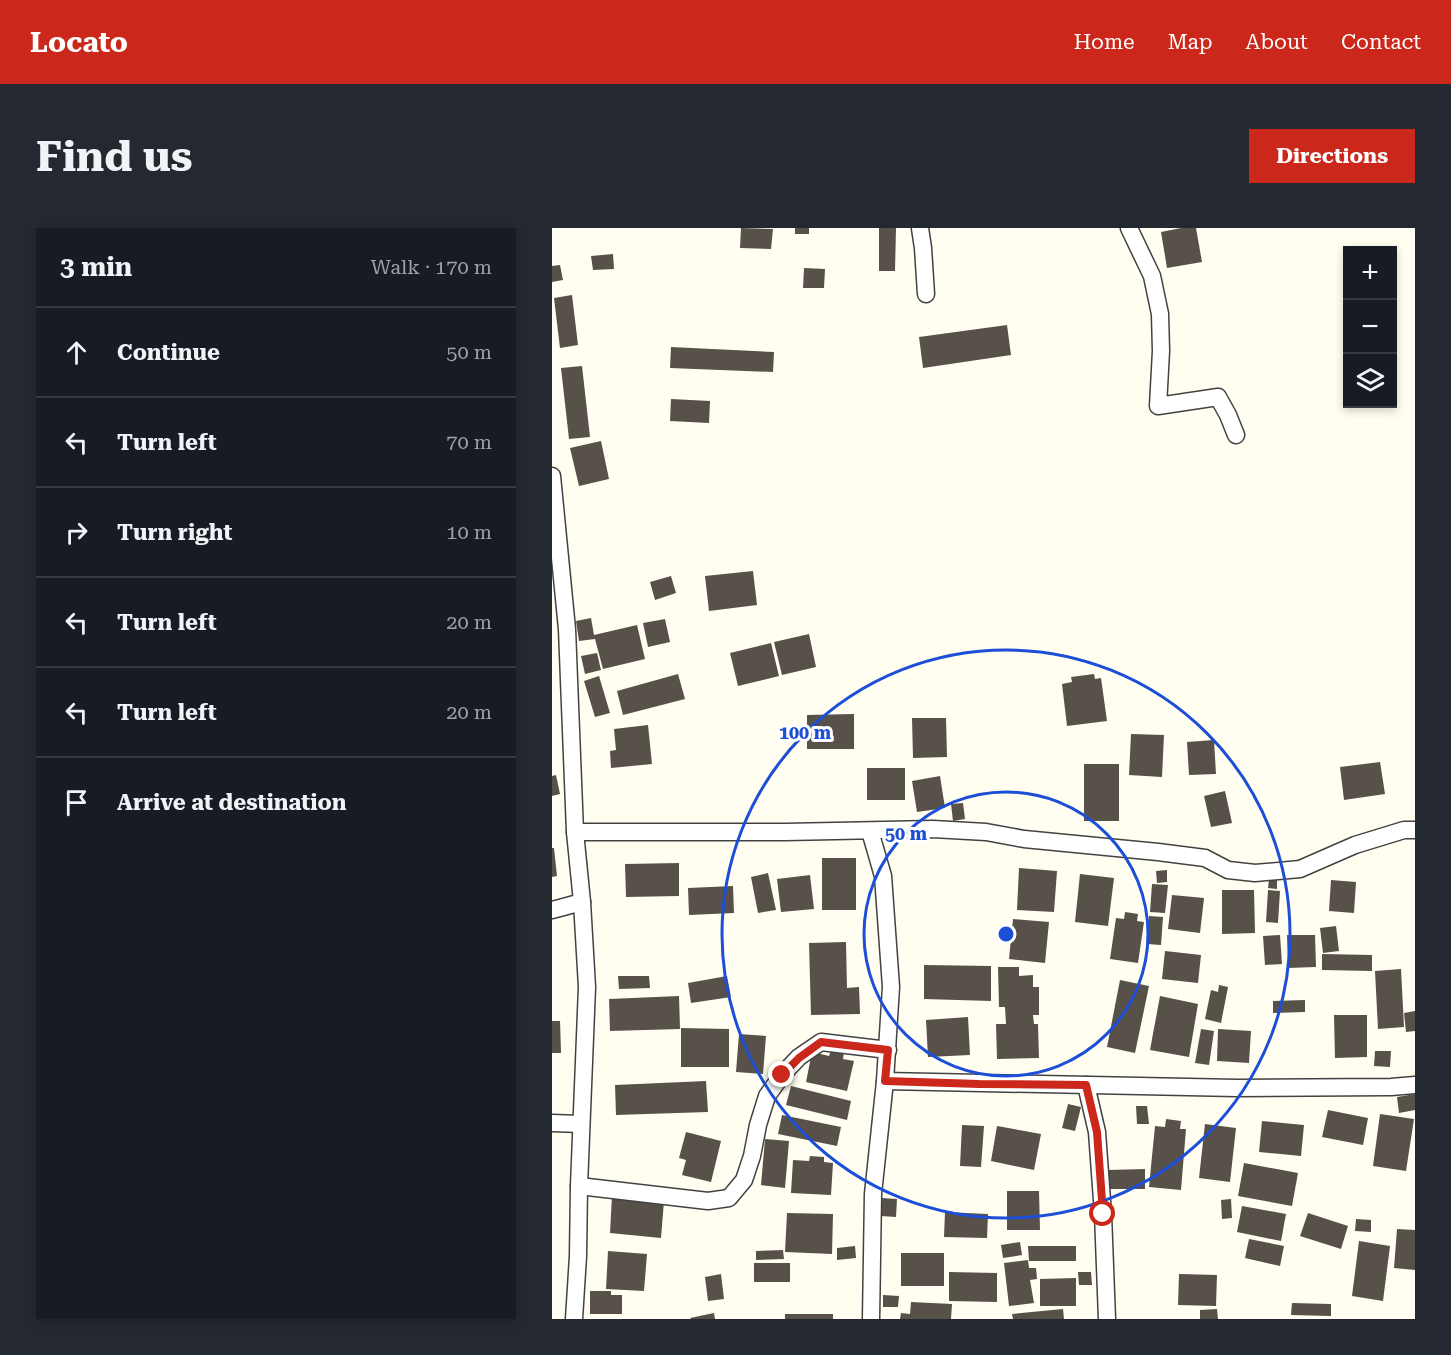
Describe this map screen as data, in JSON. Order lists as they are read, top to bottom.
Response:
{
  "page": {
    "header": "Locato",
    "nav": [
      "Home",
      "Map",
      "About",
      "Contact"
    ],
    "buttons": "Directions",
    "title": "Find us",
    "heading": ["3 min", "Walk · 170 m"],
    "map_buttons": ["+", "−"],
    "list": [
      ["Continue", "50 m"],
      ["Turn left", "70 m"],
      ["Turn right", "10 m"],
      ["Turn left", "20 m"],
      ["Turn left", "20 m"],
      "Arrive at destination"
    ]
  },
  "rings": ["100 m", "50 m"]
}
